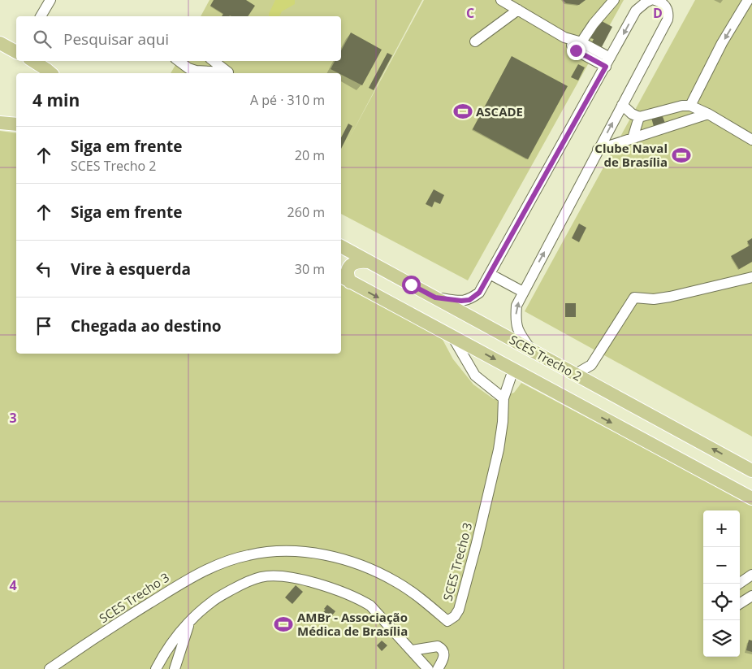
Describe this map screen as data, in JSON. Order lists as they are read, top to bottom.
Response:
{
  "streets": {
    "main road": ["SCES Trecho 2"],
    "street": ["SCES Trecho 3"]
  },
  "crossings": [
    ["SCES Trecho 2", "SCES Trecho 3"]
  ],
  "places": {
    "sports": ["ASCADE", "Clube Naval de Brasília", "AMBr - Associação Médica de Brasília"]
  },
  "page": {
    "search": "Pesquisar aqui",
    "heading": ["4 min", "A pé · 310 m"],
    "list": [
      ["Siga em frente", "SCES Trecho 2", "20 m"],
      ["Siga em frente", "260 m"],
      ["Vire à esquerda", "30 m"],
      "Chegada ao destino"
    ],
    "map_buttons": ["+", "−"]
  },
  "grid": {
    "columns": ["C", "D"],
    "rows": ["3", "4"]
  }
}
